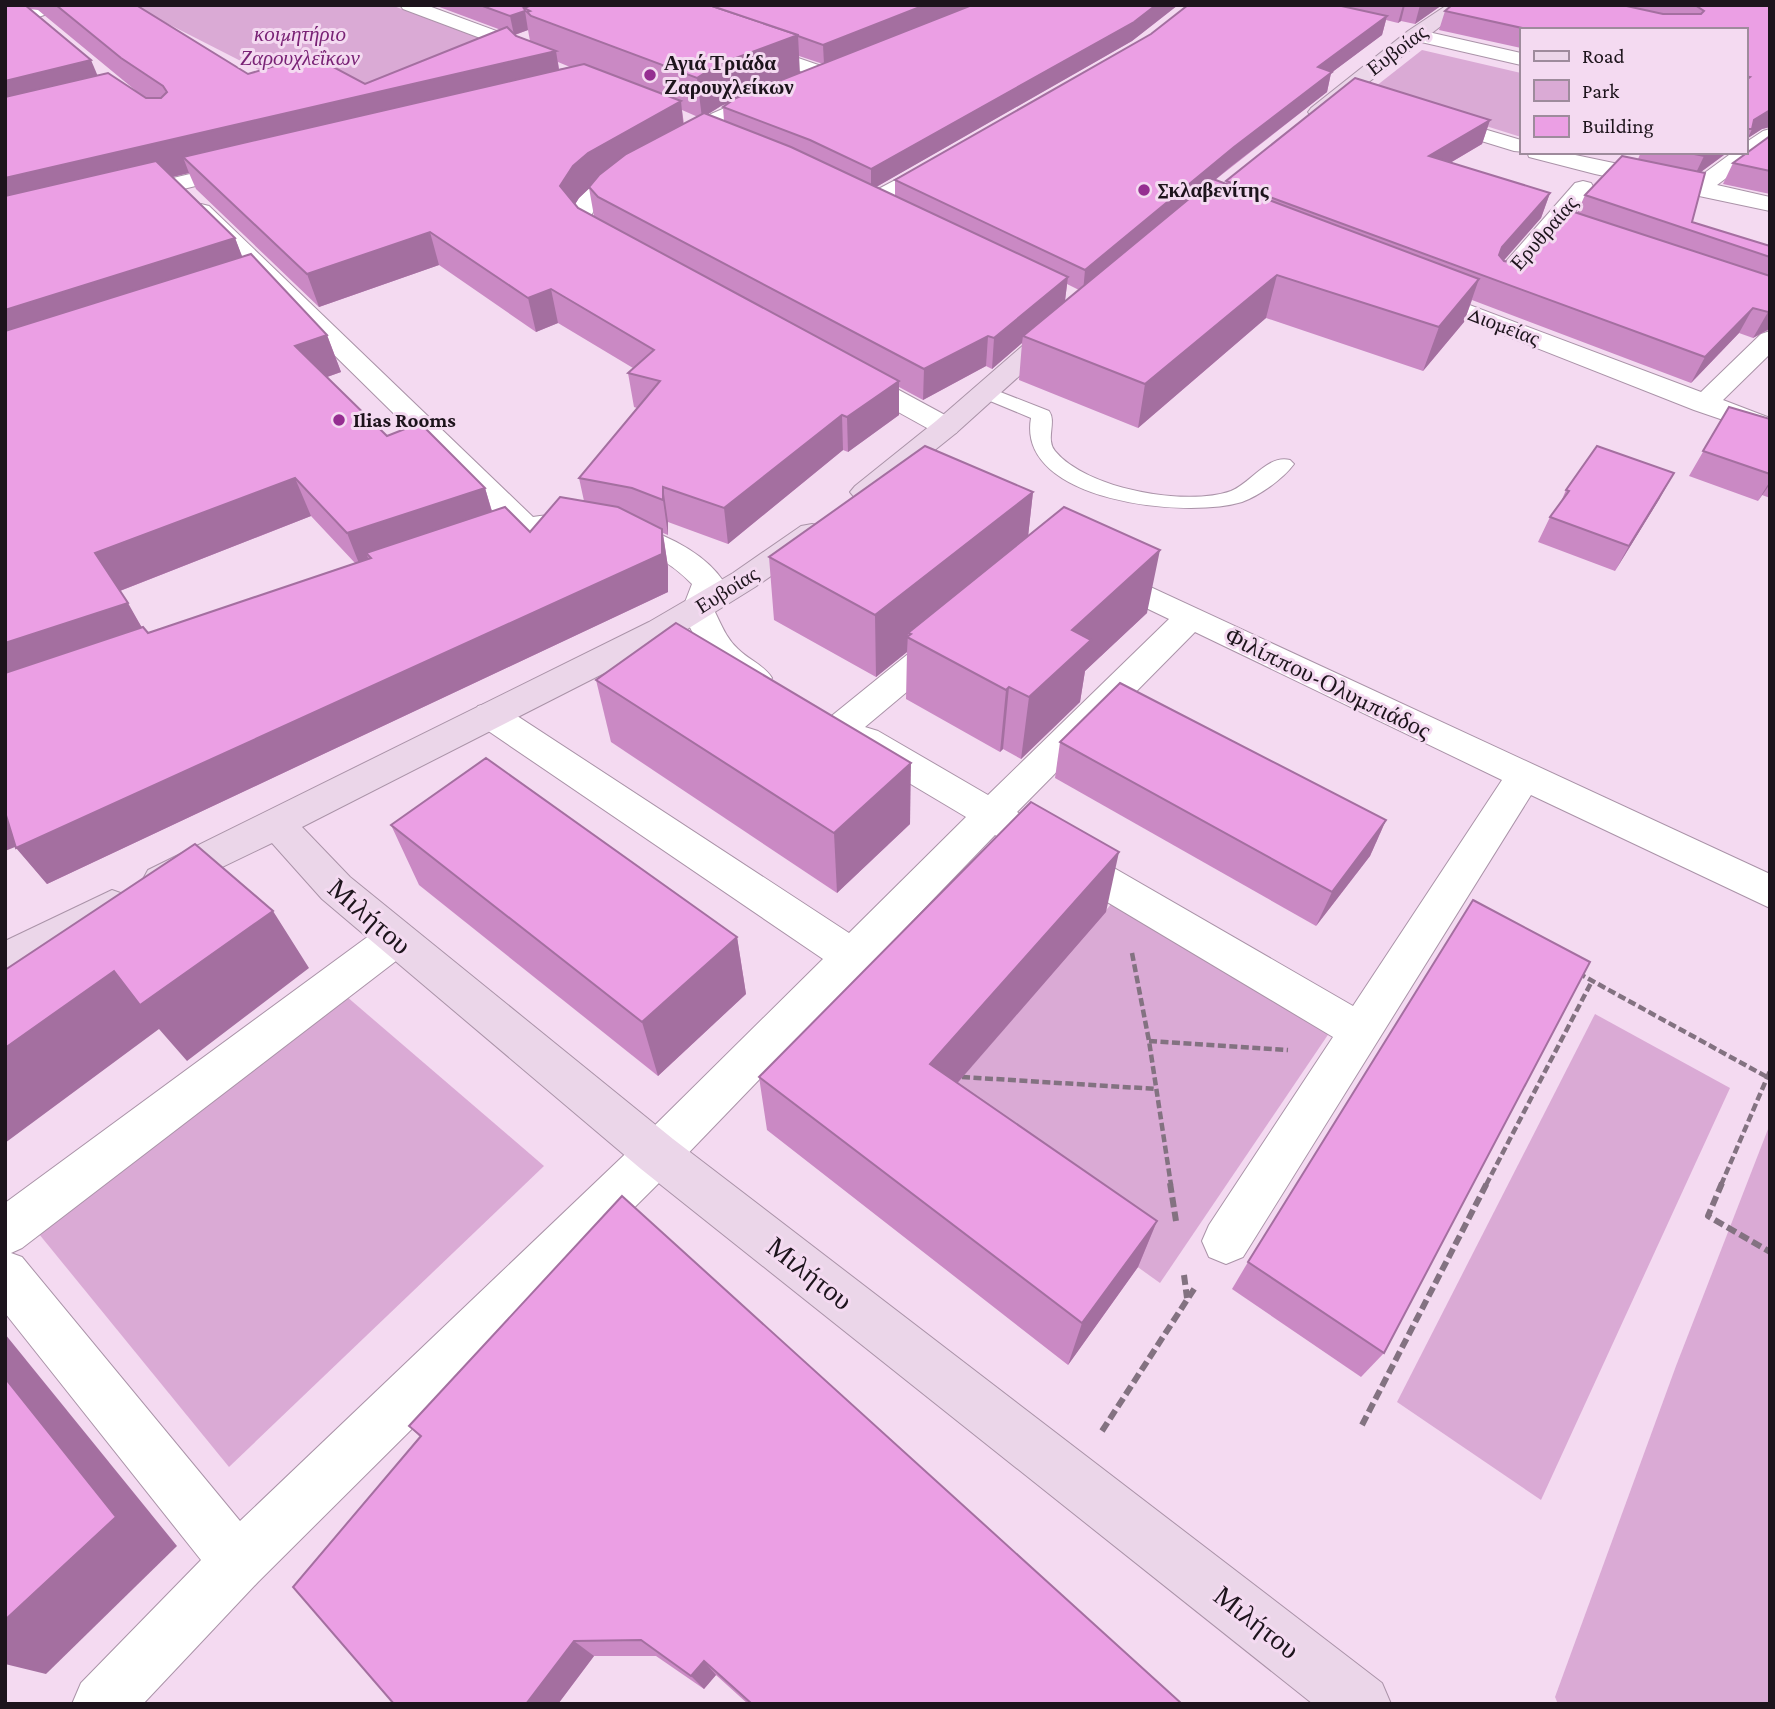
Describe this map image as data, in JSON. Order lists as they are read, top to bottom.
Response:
{
  "streets": {
    "main road": ["Ευβοίας", "Μιλήτου"],
    "street": ["Ερυθραίας", "Διομείας", "Φιλίππου-Ολυμπιάδος"]
  },
  "crossings": [
    ["Ευβοίας", "Μιλήτου"]
  ],
  "parks": ["κοιμητήριο Ζαρουχλεΐκων"],
  "places": ["Αγιά Τριάδα Ζαρουχλείκων", "Σκλαβενίτης", "Ilias Rooms"],
  "legend": ["Road", "Park", "Building"]
}
